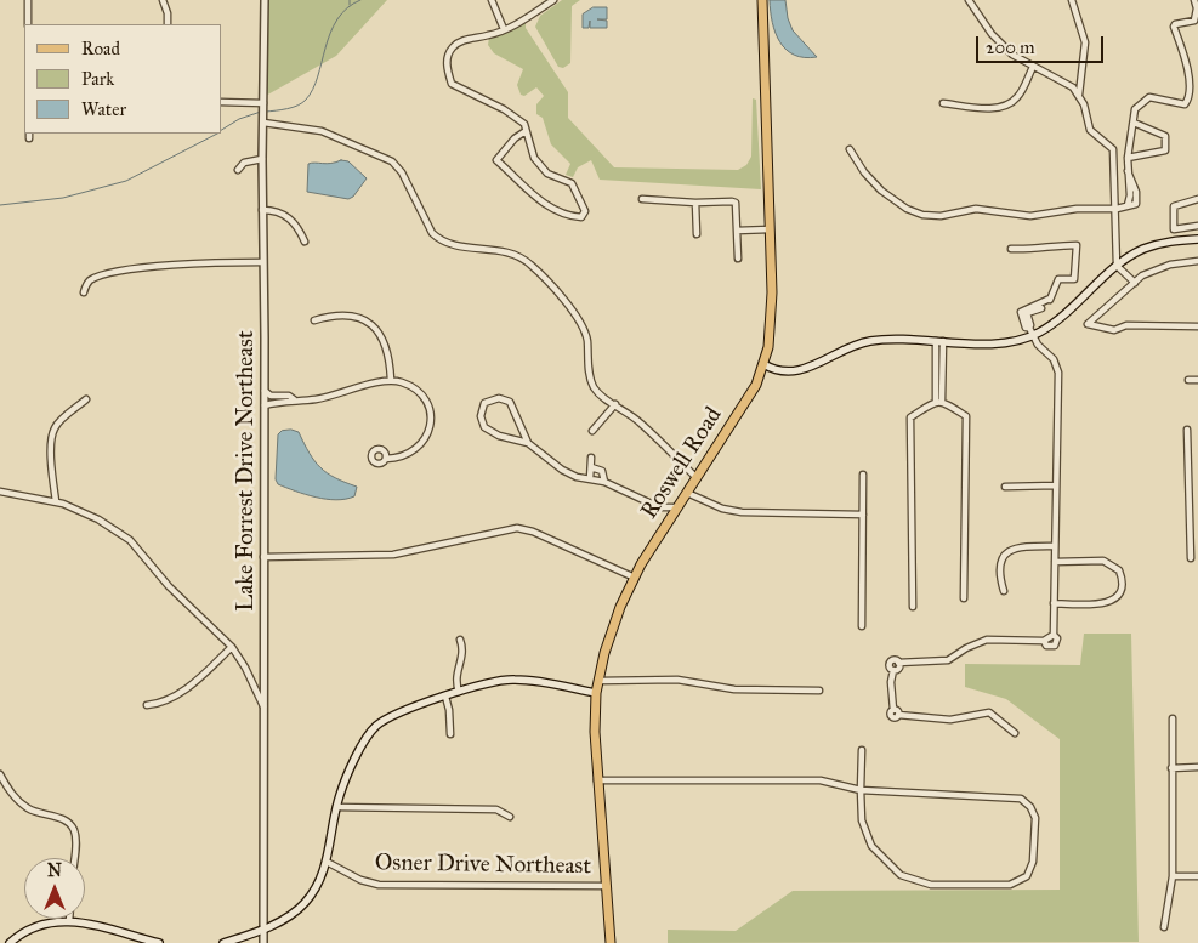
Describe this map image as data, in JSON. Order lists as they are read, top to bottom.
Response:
{
  "streets": {
    "main road": ["Roswell Road"],
    "street": ["Lake Forrest Drive Northeast", "Osner Drive Northeast"]
  },
  "crossings": [
    ["Roswell Road", "Osner Drive Northeast"]
  ],
  "legend": ["Road", "Park", "Water"],
  "scale_bar": "200 m",
  "north": "top"
}
